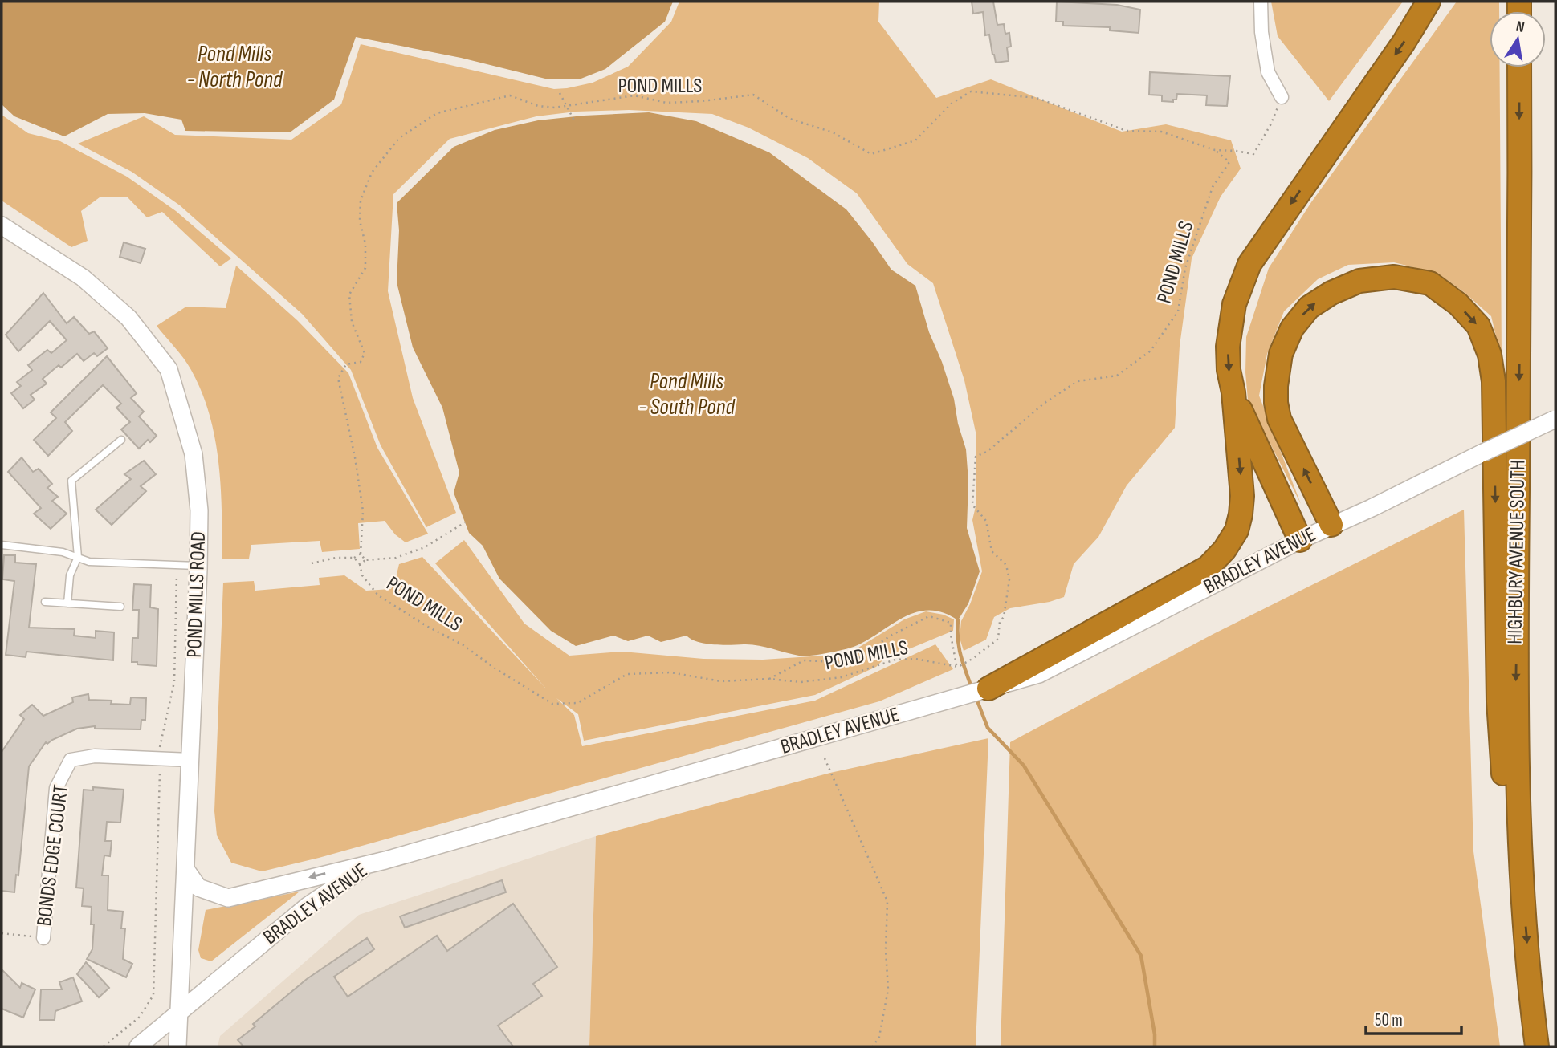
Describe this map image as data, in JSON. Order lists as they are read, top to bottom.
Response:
{
  "streets": {
    "highway": ["HIGHBURY AVENUE SOUTH"],
    "main road": ["BRADLEY AVENUE", "POND MILLS ROAD"],
    "street": ["BONDS EDGE COURT"],
    "path": ["POND MILLS"]
  },
  "crossings": [
    ["BRADLEY AVENUE", "POND MILLS ROAD"],
    ["POND MILLS ROAD", "BONDS EDGE COURT"]
  ],
  "one_way": ["HIGHBURY AVENUE SOUTH"],
  "water": ["Pond Mills - North Pond", "Pond Mills - South Pond"],
  "scale_bar": "50 m",
  "north": "top"
}
